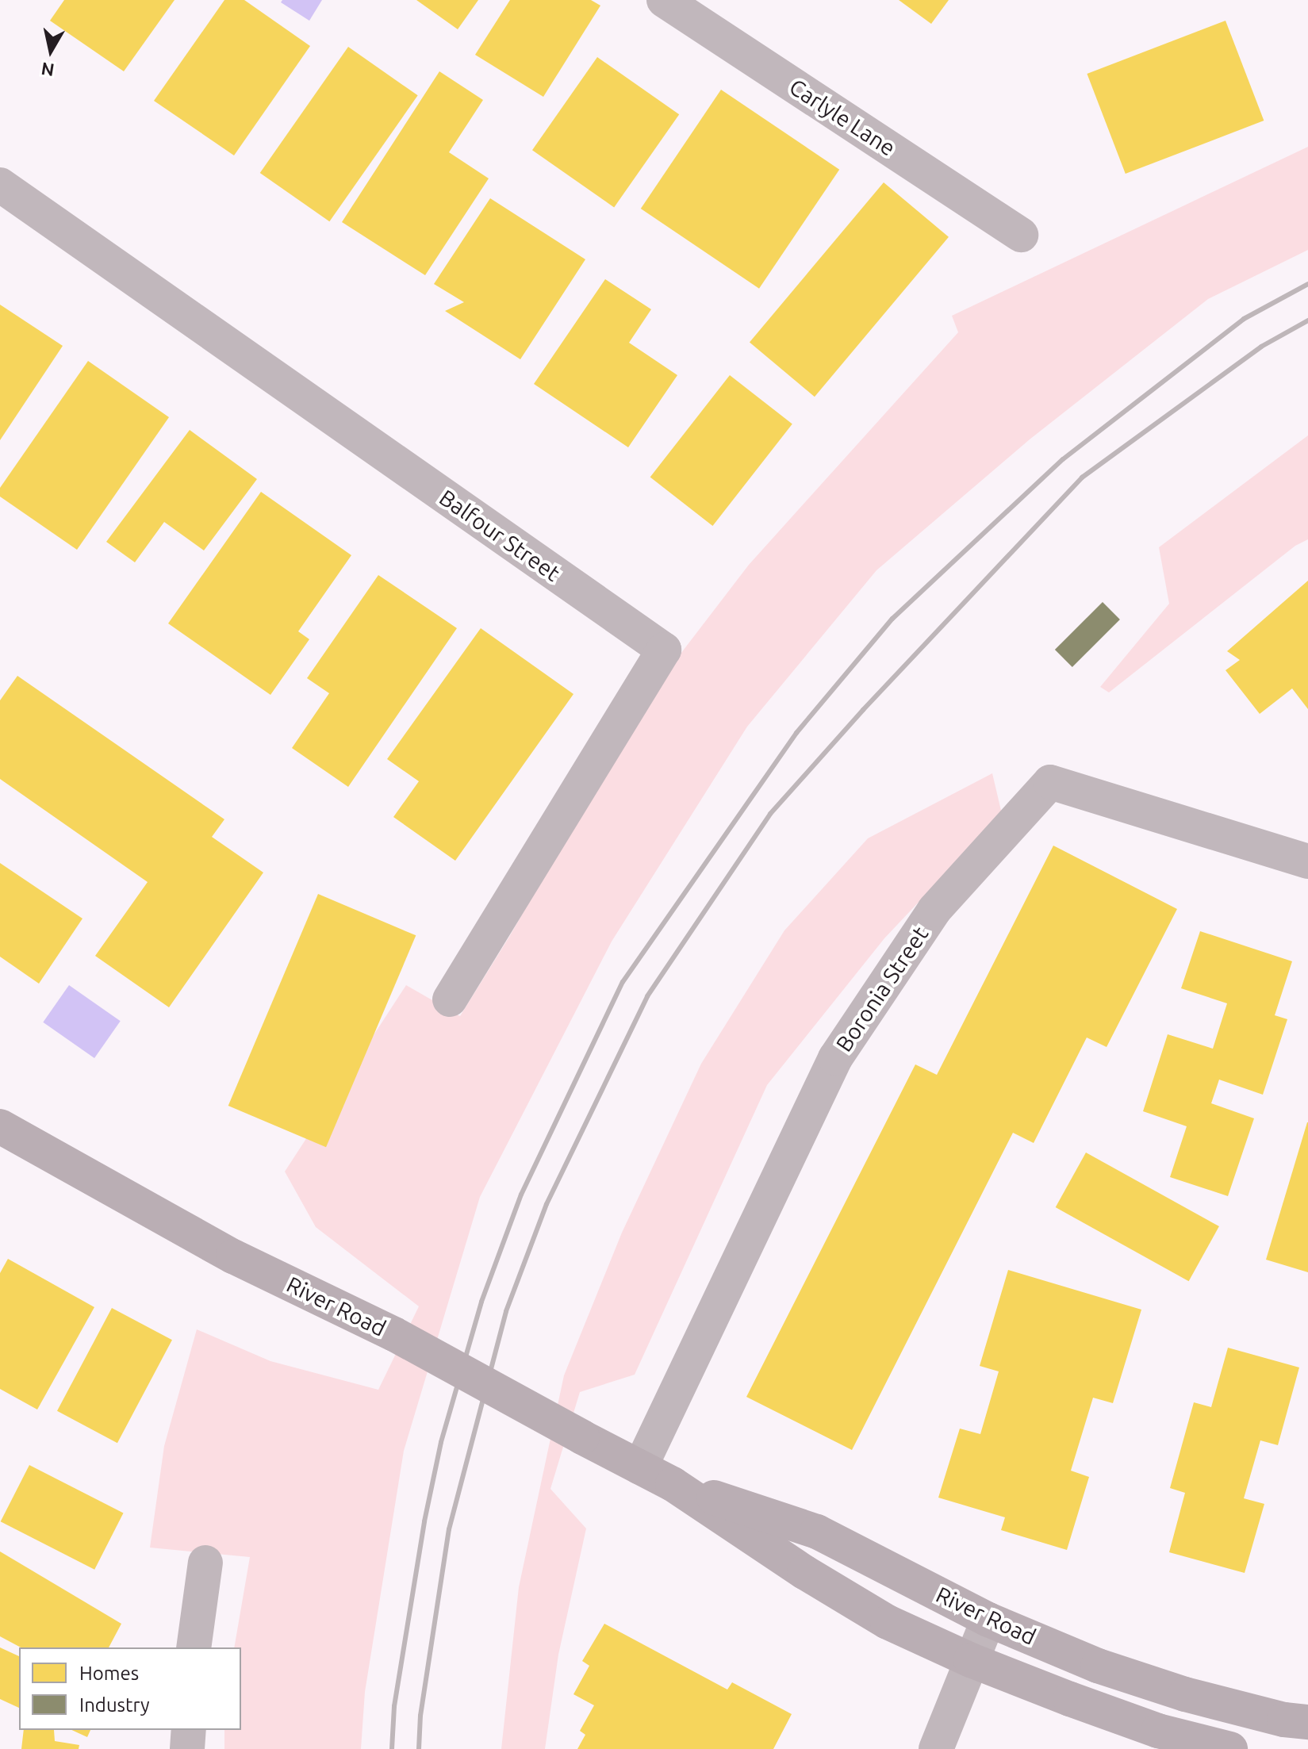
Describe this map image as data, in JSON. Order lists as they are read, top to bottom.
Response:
{
  "streets": {
    "main road": ["River Road"],
    "street": ["Carlyle Lane", "Balfour Street", "Boronia Street"]
  },
  "crossings": [
    ["Boronia Street", "River Road"]
  ],
  "legend": ["Homes", "Industry"],
  "north": "bottom"
}
